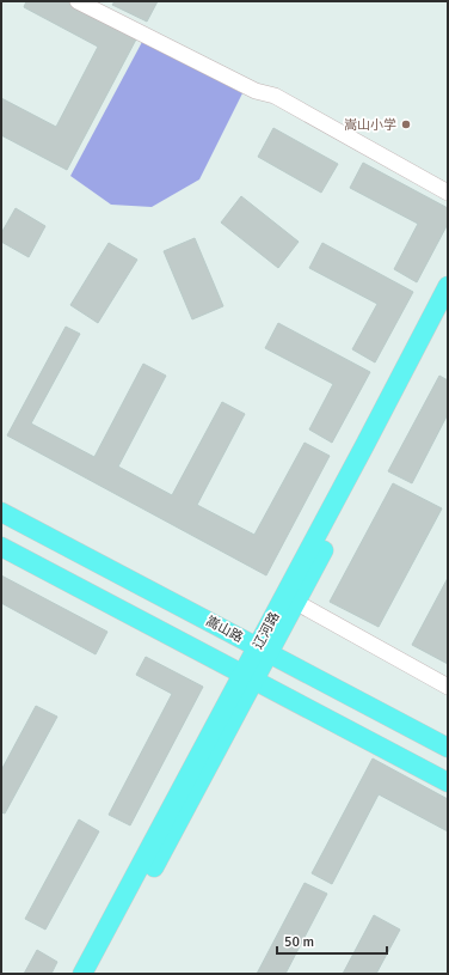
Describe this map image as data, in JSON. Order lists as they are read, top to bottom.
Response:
{
  "streets": {
    "main road": ["嵩山路", "辽河路"]
  },
  "crossings": [
    ["嵩山路", "辽河路"]
  ],
  "places": ["嵩山小学"],
  "scale_bar": "50 m"
}
